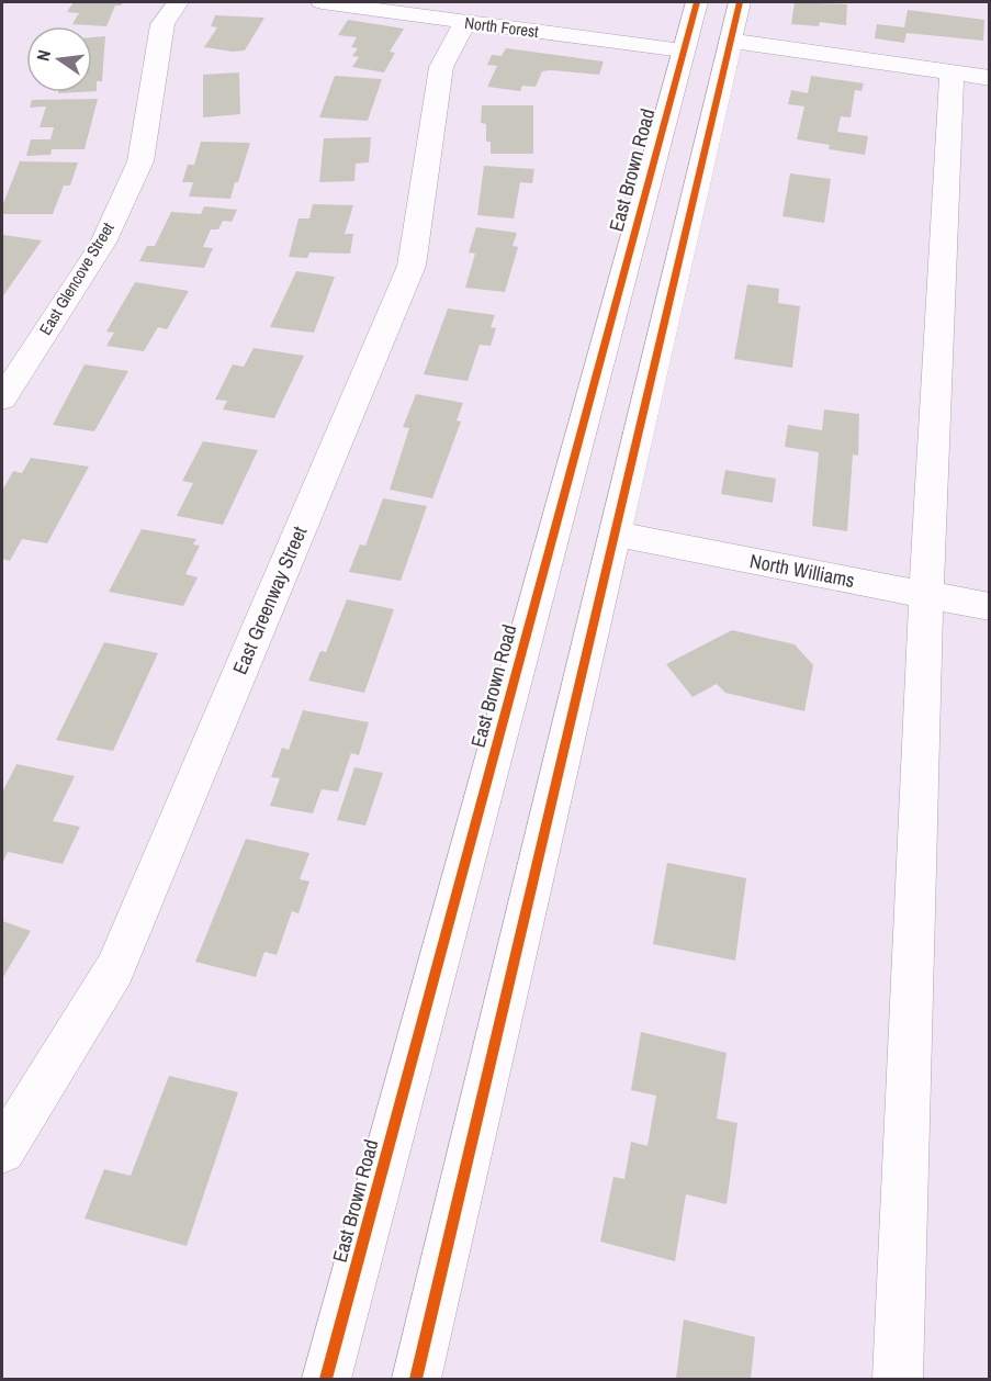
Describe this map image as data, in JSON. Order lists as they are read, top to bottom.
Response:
{
  "streets": {
    "street": [
      "North Forest",
      "East Brown Road",
      "East Glencove Street",
      "North Williams",
      "East Greenway Street"
    ]
  },
  "crossings": [
    ["North Forest", "East Brown Road"],
    ["North Forest", "East Greenway Street"]
  ],
  "north": "left"
}
